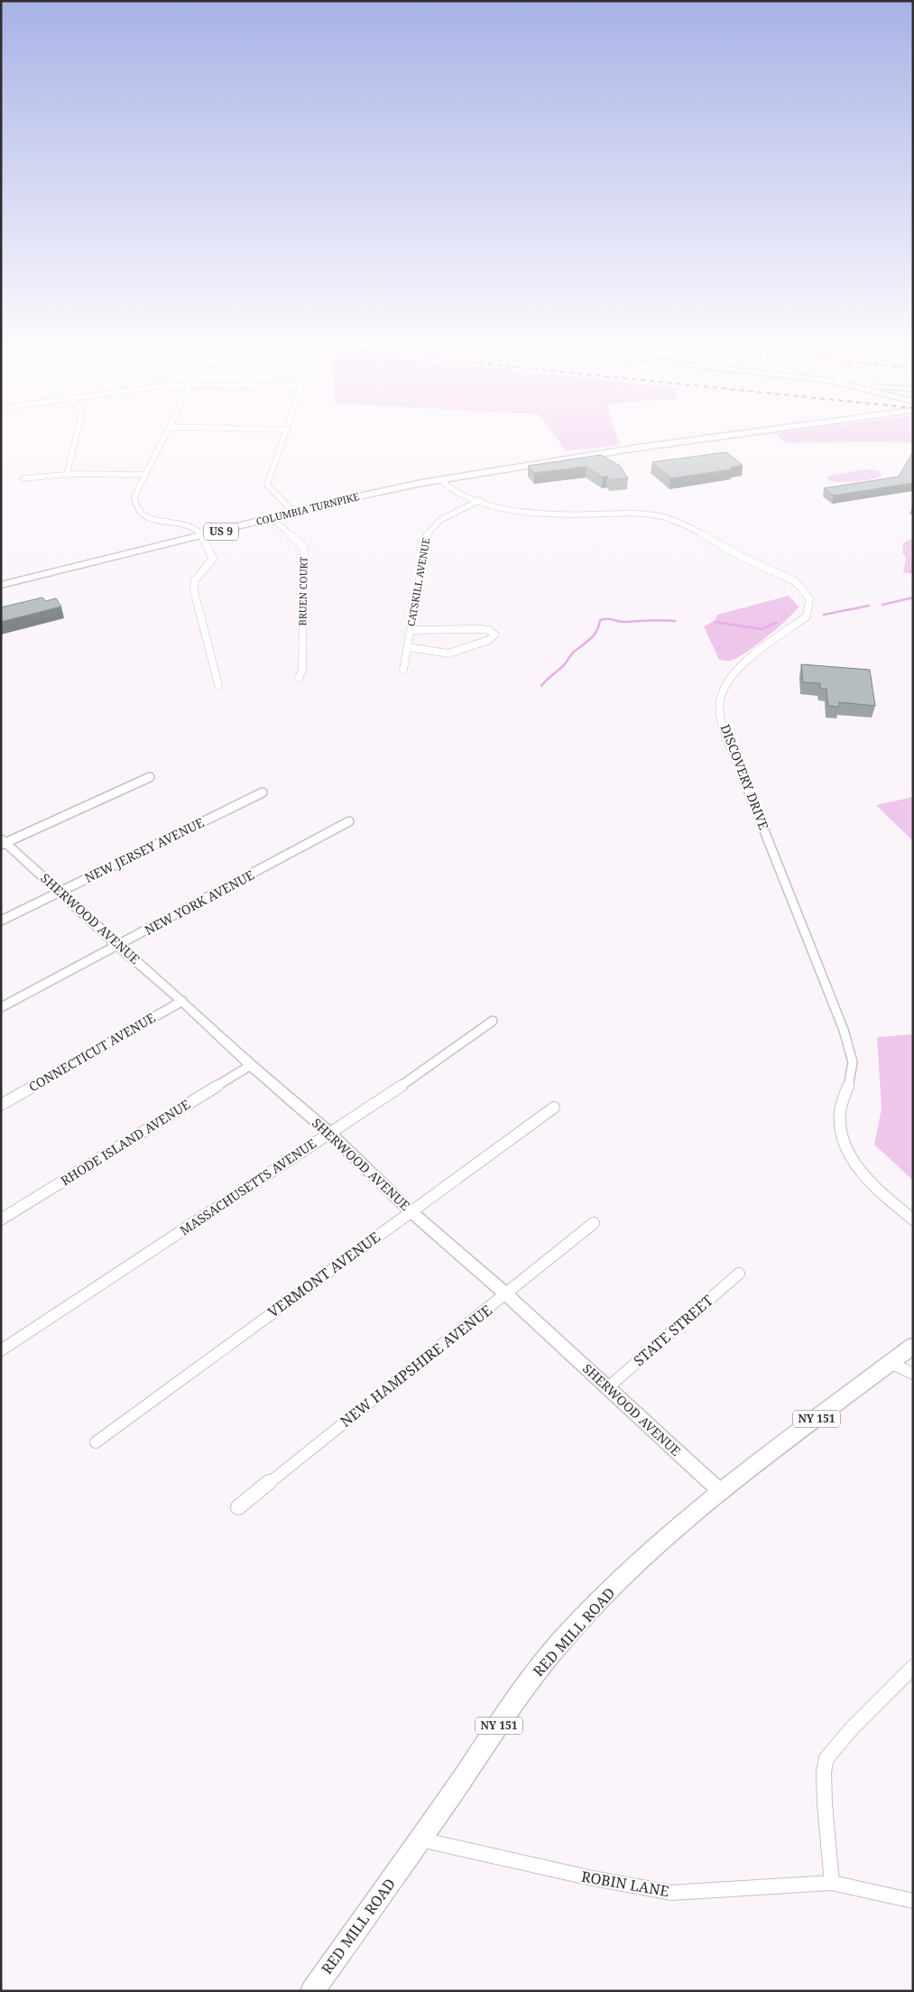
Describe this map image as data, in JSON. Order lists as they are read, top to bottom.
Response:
{
  "streets": {
    "main road": [
      "COLUMBIA TURNPIKE",
      "US 9",
      "NY 151",
      "RED MILL ROAD"
    ],
    "street": [
      "CATSKILL AVENUE",
      "BRUEN COURT",
      "DISCOVERY DRIVE",
      "NEW JERSEY AVENUE",
      "NEW YORK AVENUE",
      "SHERWOOD AVENUE",
      "CONNECTICUT AVENUE",
      "RHODE ISLAND AVENUE",
      "MASSACHUSETTS AVENUE",
      "VERMONT AVENUE",
      "STATE STREET",
      "NEW HAMPSHIRE AVENUE",
      "ROBIN LANE"
    ]
  },
  "crossings": [
    ["COLUMBIA TURNPIKE", "BRUEN COURT"],
    ["COLUMBIA TURNPIKE", "DISCOVERY DRIVE"],
    ["CATSKILL AVENUE", "DISCOVERY DRIVE"],
    ["NEW JERSEY AVENUE", "SHERWOOD AVENUE"],
    ["NEW YORK AVENUE", "SHERWOOD AVENUE"],
    ["SHERWOOD AVENUE", "CONNECTICUT AVENUE"],
    ["SHERWOOD AVENUE", "RHODE ISLAND AVENUE"],
    ["SHERWOOD AVENUE", "MASSACHUSETTS AVENUE"],
    ["SHERWOOD AVENUE", "VERMONT AVENUE"],
    ["SHERWOOD AVENUE", "STATE STREET"],
    ["SHERWOOD AVENUE", "NEW HAMPSHIRE AVENUE"],
    ["SHERWOOD AVENUE", "RED MILL ROAD"],
    ["RED MILL ROAD", "ROBIN LANE"]
  ]
}
